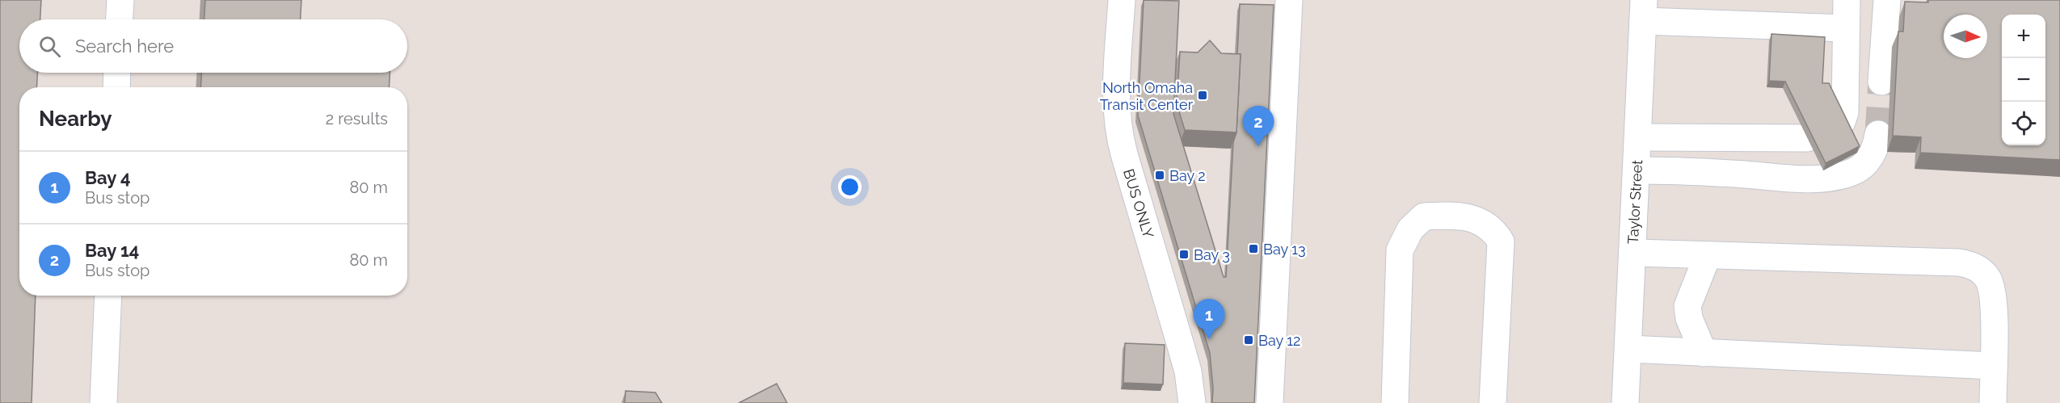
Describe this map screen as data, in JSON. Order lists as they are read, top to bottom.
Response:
{
  "streets": {
    "street": ["Taylor Street", "BUS ONLY"]
  },
  "places": {
    "transit": [
      "North Omaha Transit Center",
      "Bay 2",
      "Bay 13",
      "Bay 3",
      "Bay 12"
    ]
  },
  "north": "right",
  "page": {
    "map_buttons": ["+", "−"],
    "search": "Search here",
    "heading": ["Nearby", "2 results"],
    "pins": ["2", "1"],
    "list": [
      {
        "mark": "1",
        "name": "Bay 4",
        "note": "Bus stop",
        "value": "80 m"
      },
      {
        "mark": "2",
        "name": "Bay 14",
        "note": "Bus stop",
        "value": "80 m"
      }
    ]
  }
}
